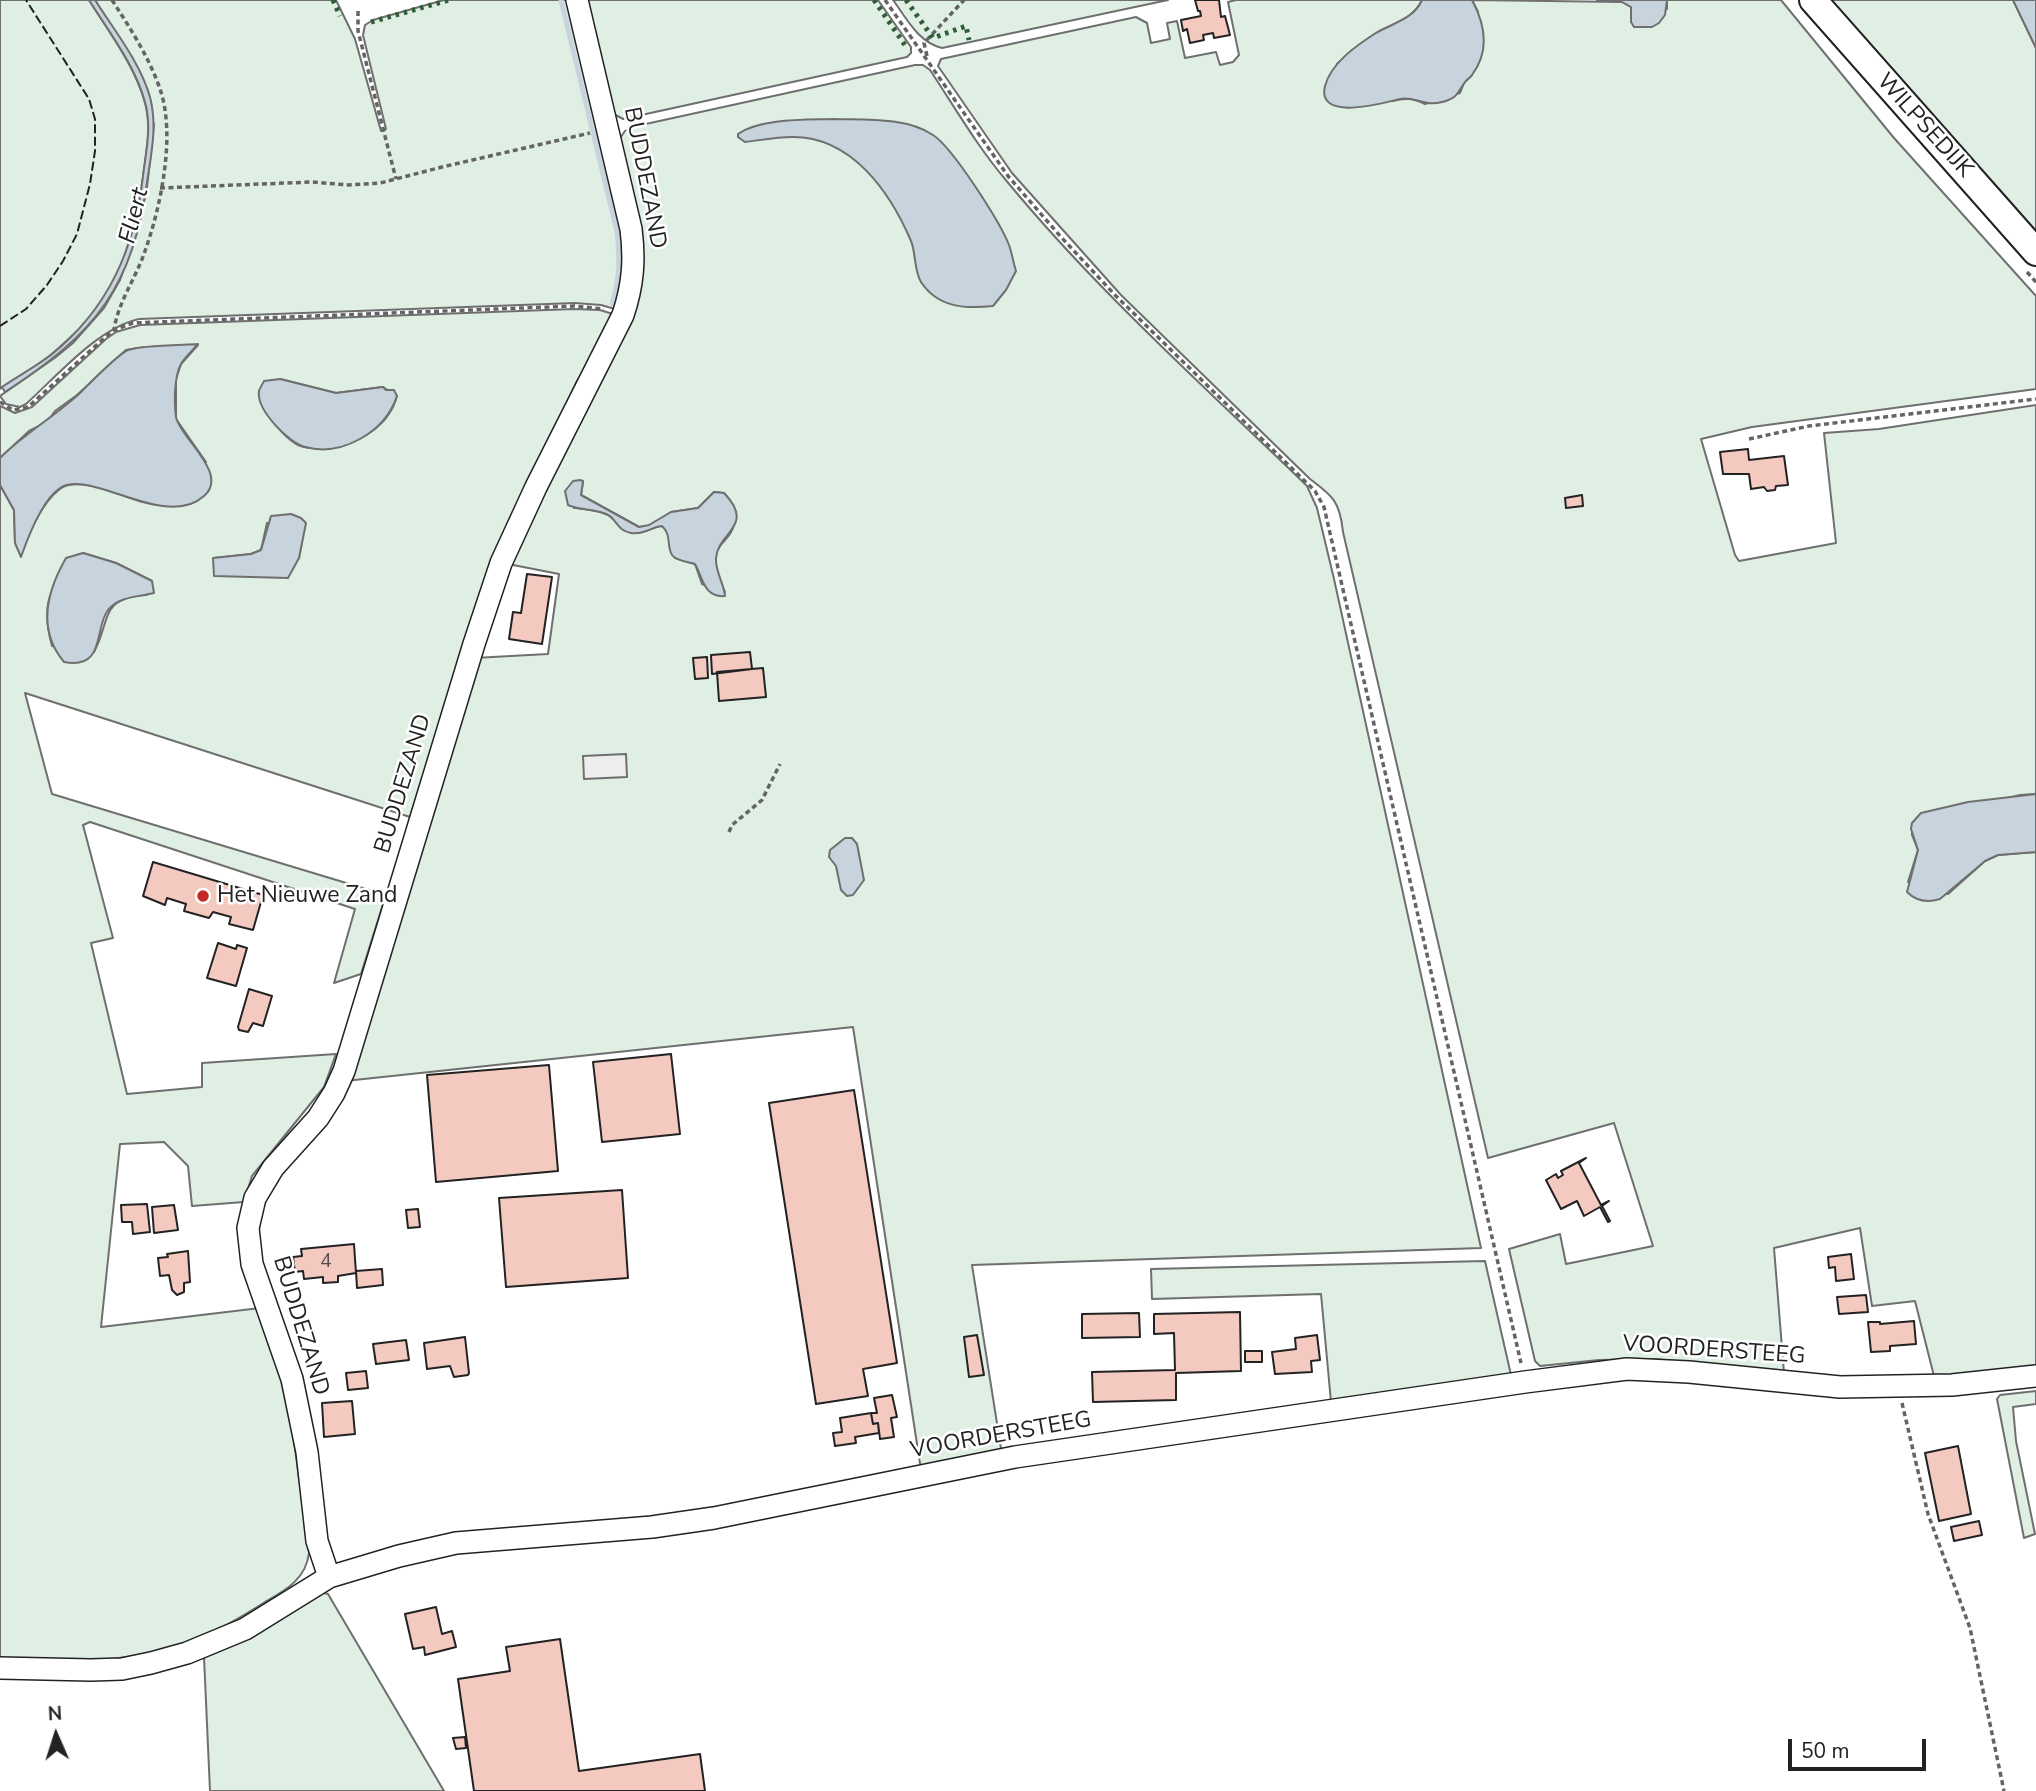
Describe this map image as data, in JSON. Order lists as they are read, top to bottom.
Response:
{
  "streets": {
    "main road": ["WILPSEDIJK"],
    "street": ["BUDDEZAND", "VOORDERSTEEG"]
  },
  "crossings": [
    ["BUDDEZAND", "VOORDERSTEEG"]
  ],
  "water": ["Fliert"],
  "places": ["Het Nieuwe Zand"],
  "house_numbers": ["4"],
  "scale_bar": "50 m",
  "north": "top"
}
